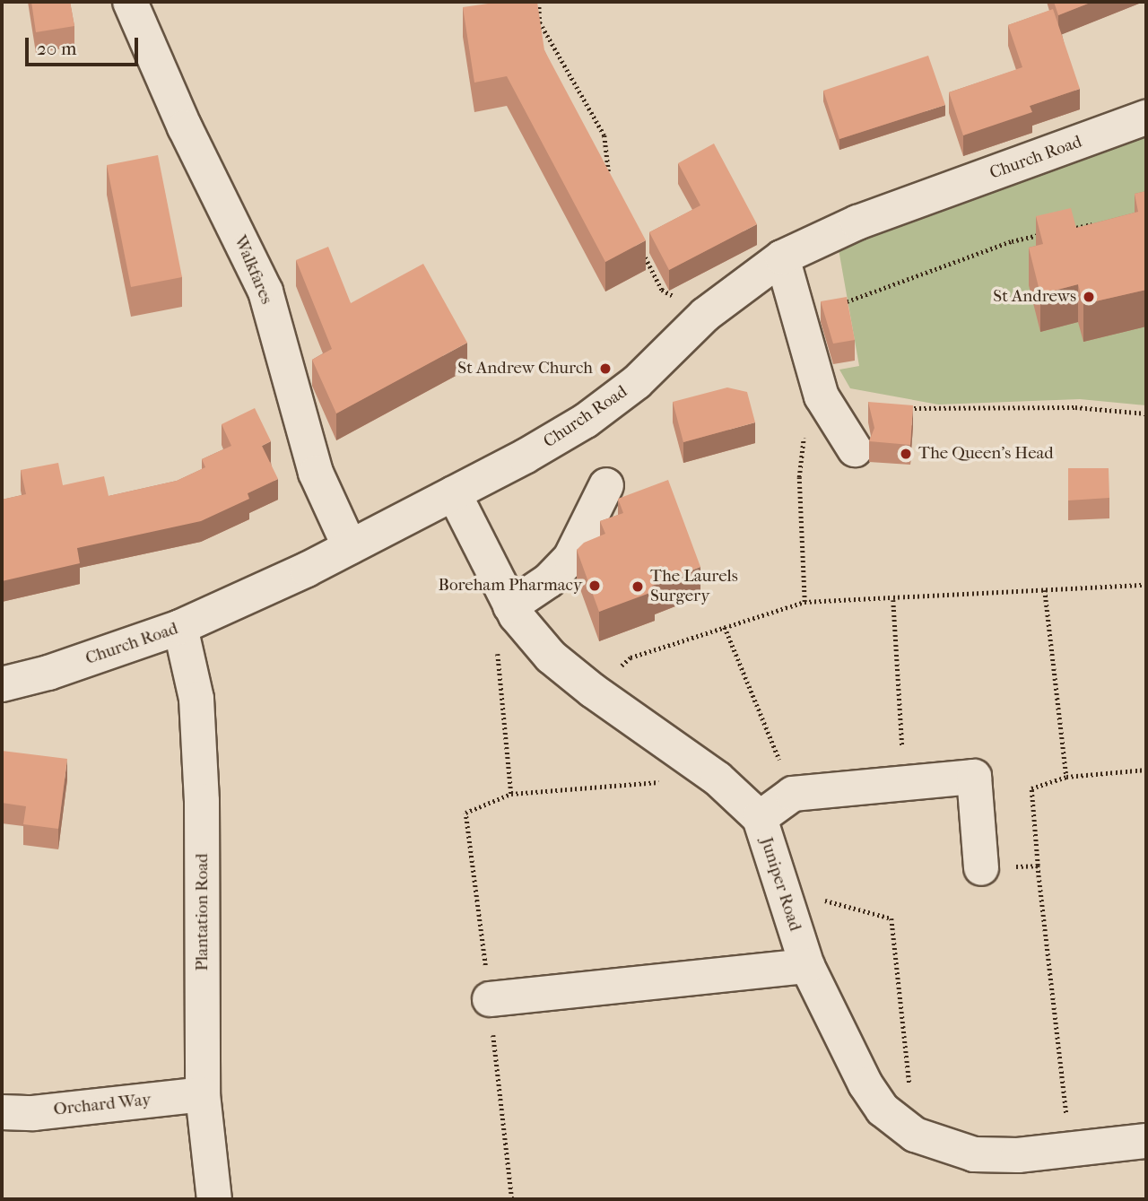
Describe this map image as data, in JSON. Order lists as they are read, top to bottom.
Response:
{
  "streets": {
    "street": [
      "Church Road",
      "Walkfares",
      "Juniper Road",
      "Plantation Road",
      "Orchard Way"
    ]
  },
  "crossings": [
    ["Church Road", "Walkfares"],
    ["Church Road", "Juniper Road"],
    ["Church Road", "Plantation Road"],
    ["Plantation Road", "Orchard Way"]
  ],
  "places": [
    "St Andrews",
    "St Andrew Church",
    "The Queen's Head",
    "Boreham Pharmacy",
    "The Laurels Surgery"
  ],
  "scale_bar": "20 m"
}
